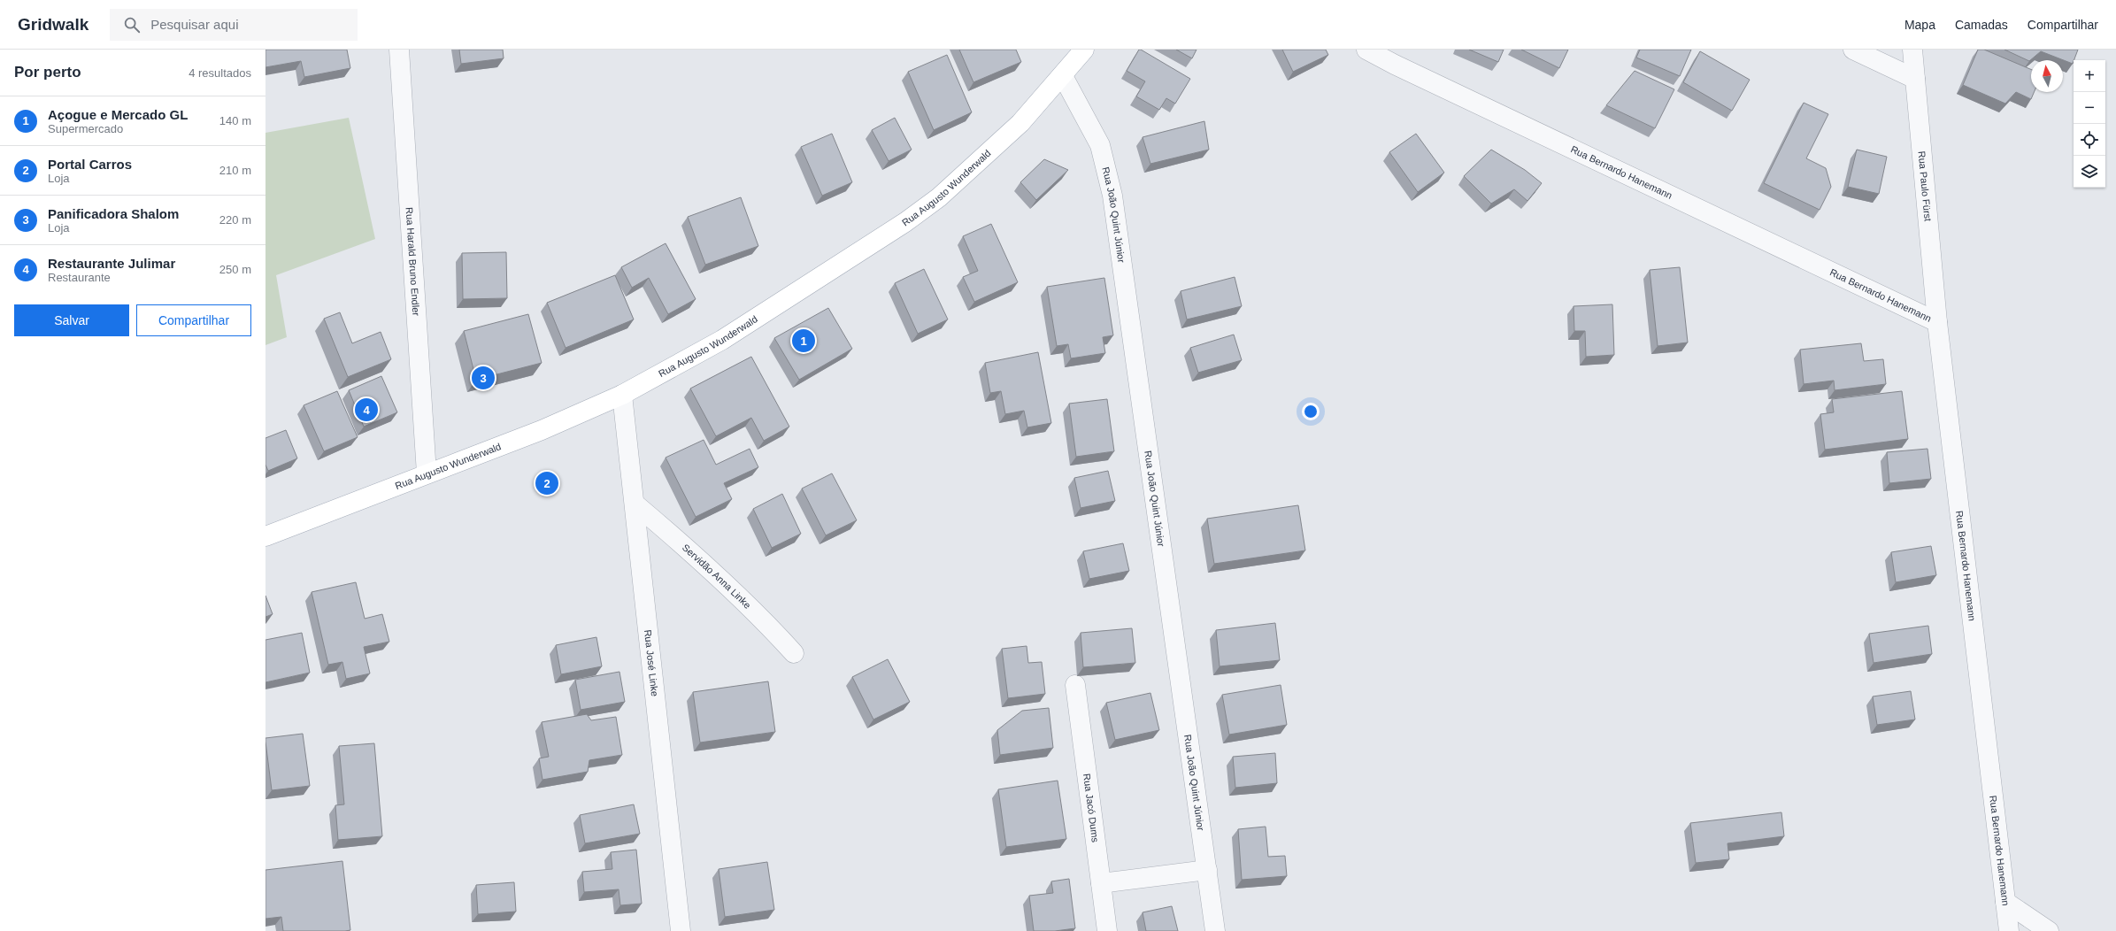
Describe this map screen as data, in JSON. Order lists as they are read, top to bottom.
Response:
{
  "streets": {
    "main road": ["Rua Augusto Wunderwald"],
    "street": [
      "Rua Bernardo Hanemann",
      "Rua Paulo Fürst",
      "Rua João Quint Júnior",
      "Rua Harald Bruno Endler",
      "Servidão Anna Linke",
      "Rua José Linke",
      "Rua Jacó Dums"
    ]
  },
  "crossings": [
    ["Rua Bernardo Hanemann", "Rua Paulo Fürst"],
    ["Rua Augusto Wunderwald", "Rua João Quint Júnior"],
    ["Rua Augusto Wunderwald", "Rua Harald Bruno Endler"],
    ["Rua Augusto Wunderwald", "Rua José Linke"],
    ["Servidão Anna Linke", "Rua José Linke"]
  ],
  "north": "top",
  "page": {
    "header": "Gridwalk",
    "search": "Pesquisar aqui",
    "nav": ["Mapa", "Camadas", "Compartilhar"],
    "heading": ["Por perto", "4 resultados"],
    "map_buttons": ["+", "−"],
    "list": [
      {
        "mark": "1",
        "name": "Açogue e Mercado GL",
        "note": "Supermercado",
        "value": "140 m"
      },
      {
        "mark": "2",
        "name": "Portal Carros",
        "note": "Loja",
        "value": "210 m"
      },
      {
        "mark": "3",
        "name": "Panificadora Shalom",
        "note": "Loja",
        "value": "220 m"
      },
      {
        "mark": "4",
        "name": "Restaurante Julimar",
        "note": "Restaurante",
        "value": "250 m"
      }
    ],
    "buttons": ["Salvar", "Compartilhar"],
    "pins": [
      "1",
      "3",
      "4",
      "2"
    ]
  }
}
